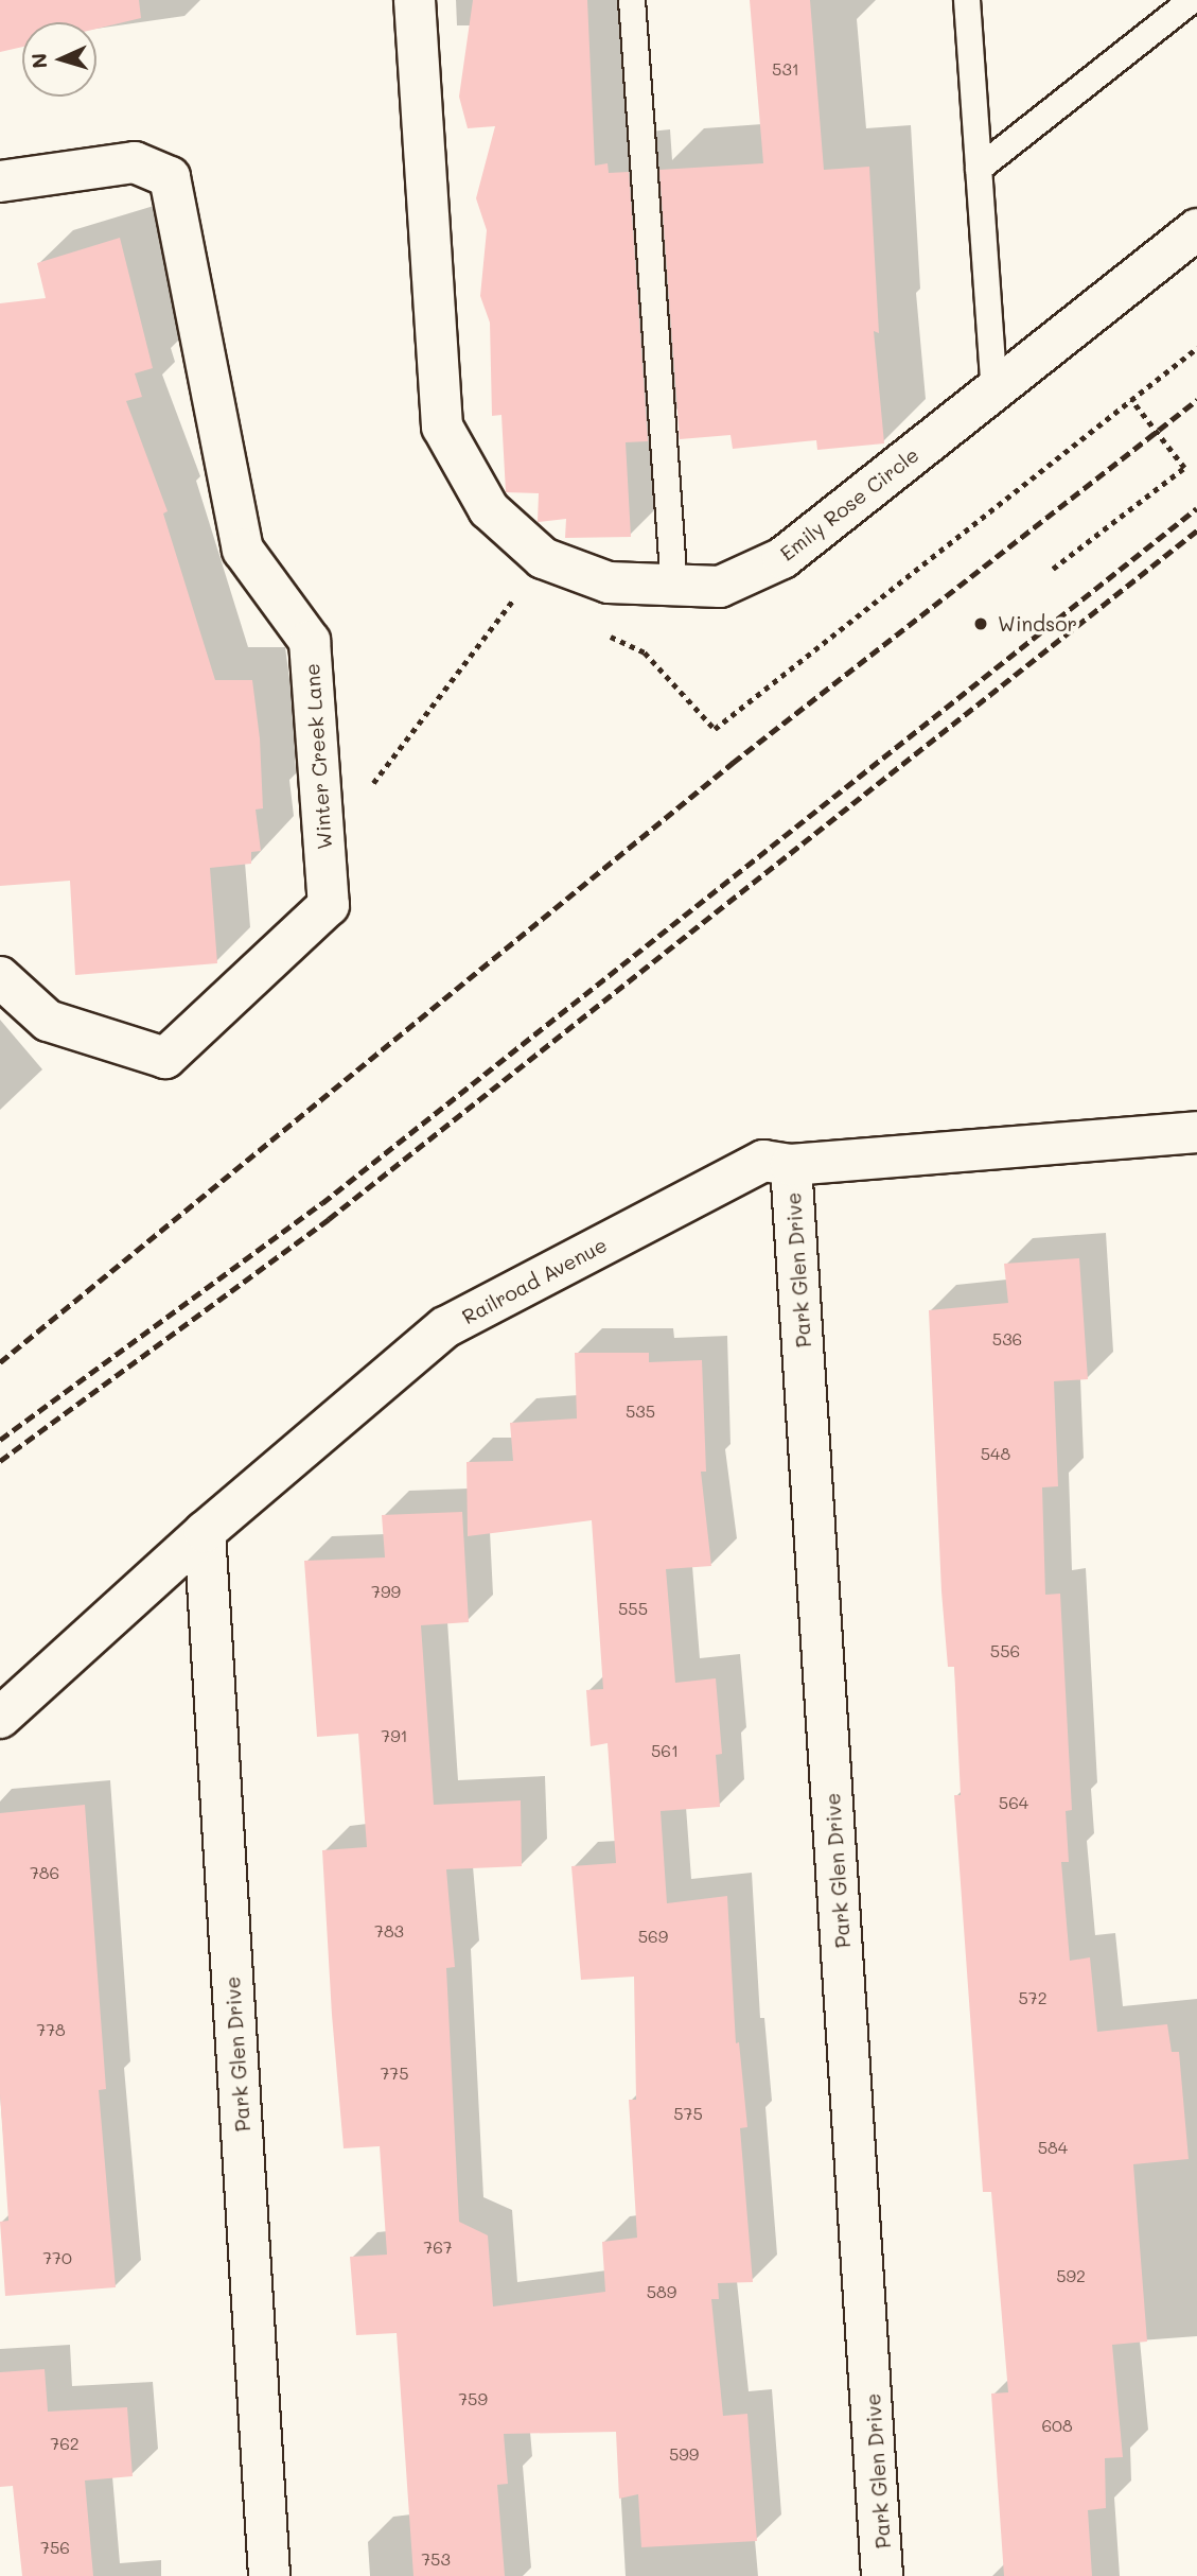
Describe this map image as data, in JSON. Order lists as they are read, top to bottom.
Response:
{
  "streets": {
    "street": [
      "Emily Rose Circle",
      "Winter Creek Lane",
      "Park Glen Drive",
      "Railroad Avenue"
    ]
  },
  "crossings": [
    ["Park Glen Drive", "Railroad Avenue"]
  ],
  "places": ["Windsor"],
  "house_numbers": [
    "531",
    "536",
    "535",
    "548",
    "799",
    "555",
    "556",
    "791",
    "561",
    "564",
    "786",
    "783",
    "569",
    "572",
    "778",
    "775",
    "575",
    "584",
    "767",
    "770",
    "592",
    "589",
    "759",
    "608",
    "762",
    "599",
    "756",
    "753"
  ],
  "north": "left"
}
